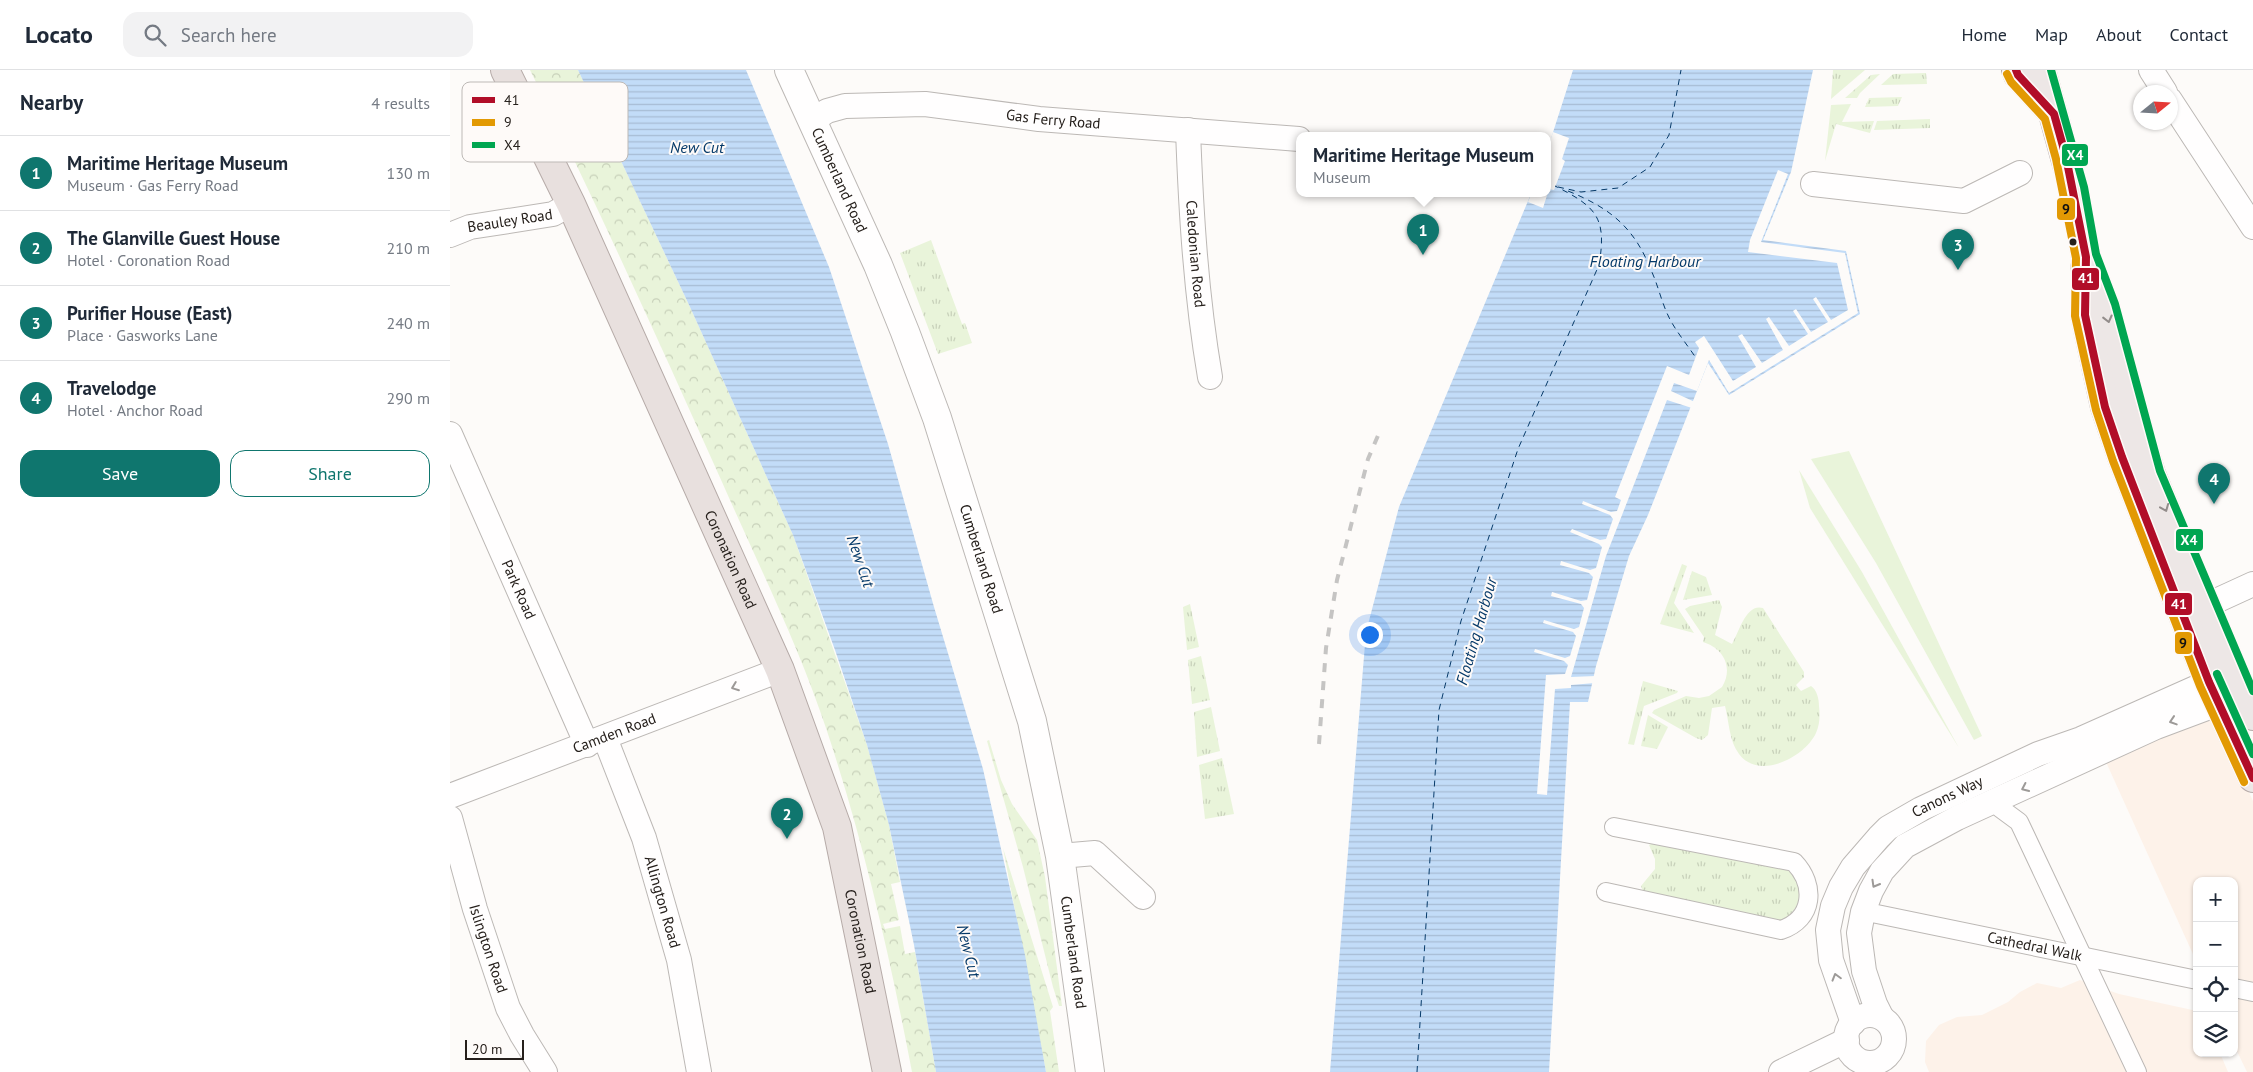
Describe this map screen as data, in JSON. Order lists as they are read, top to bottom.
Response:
{
  "streets": {
    "highway": ["Coronation Road"],
    "street": [
      "Gas Ferry Road",
      "Cumberland Road",
      "Beauley Road",
      "Caledonian Road",
      "Park Road",
      "Camden Road",
      "Canons Way",
      "Allington Road",
      "Cathedral Walk",
      "Islington Road"
    ]
  },
  "crossings": [
    ["Gas Ferry Road", "Cumberland Road"],
    ["Gas Ferry Road", "Caledonian Road"],
    ["Beauley Road", "Coronation Road"],
    ["Coronation Road", "Camden Road"],
    ["Park Road", "Camden Road"],
    ["Park Road", "Allington Road"],
    ["Camden Road", "Allington Road"]
  ],
  "one_way": ["Camden Road"],
  "water": ["New Cut", "Floating Harbour"],
  "lines": ["transit line 41", "transit line X4", "transit line 9"],
  "legend": ["41", "9", "X4"],
  "scale_bar": "20 m",
  "north": "right",
  "page": {
    "header": "Locato",
    "search": "Search here",
    "nav": [
      "Home",
      "Map",
      "About",
      "Contact"
    ],
    "heading": ["Nearby", "4 results"],
    "popup": ["Maritime Heritage Museum", "Museum"],
    "list": [
      {
        "mark": "1",
        "name": "Maritime Heritage Museum",
        "note": "Museum · Gas Ferry Road",
        "value": "130 m"
      },
      {
        "mark": "2",
        "name": "The Glanville Guest House",
        "note": "Hotel · Coronation Road",
        "value": "210 m"
      },
      {
        "mark": "3",
        "name": "Purifier House (East)",
        "note": "Place · Gasworks Lane",
        "value": "240 m"
      },
      {
        "mark": "4",
        "name": "Travelodge",
        "note": "Hotel · Anchor Road",
        "value": "290 m"
      }
    ],
    "pins": [
      "1",
      "3",
      "4",
      "2"
    ],
    "buttons": ["Save", "Share"],
    "map_buttons": ["+", "−"],
    "scale": "20 m"
  }
}
